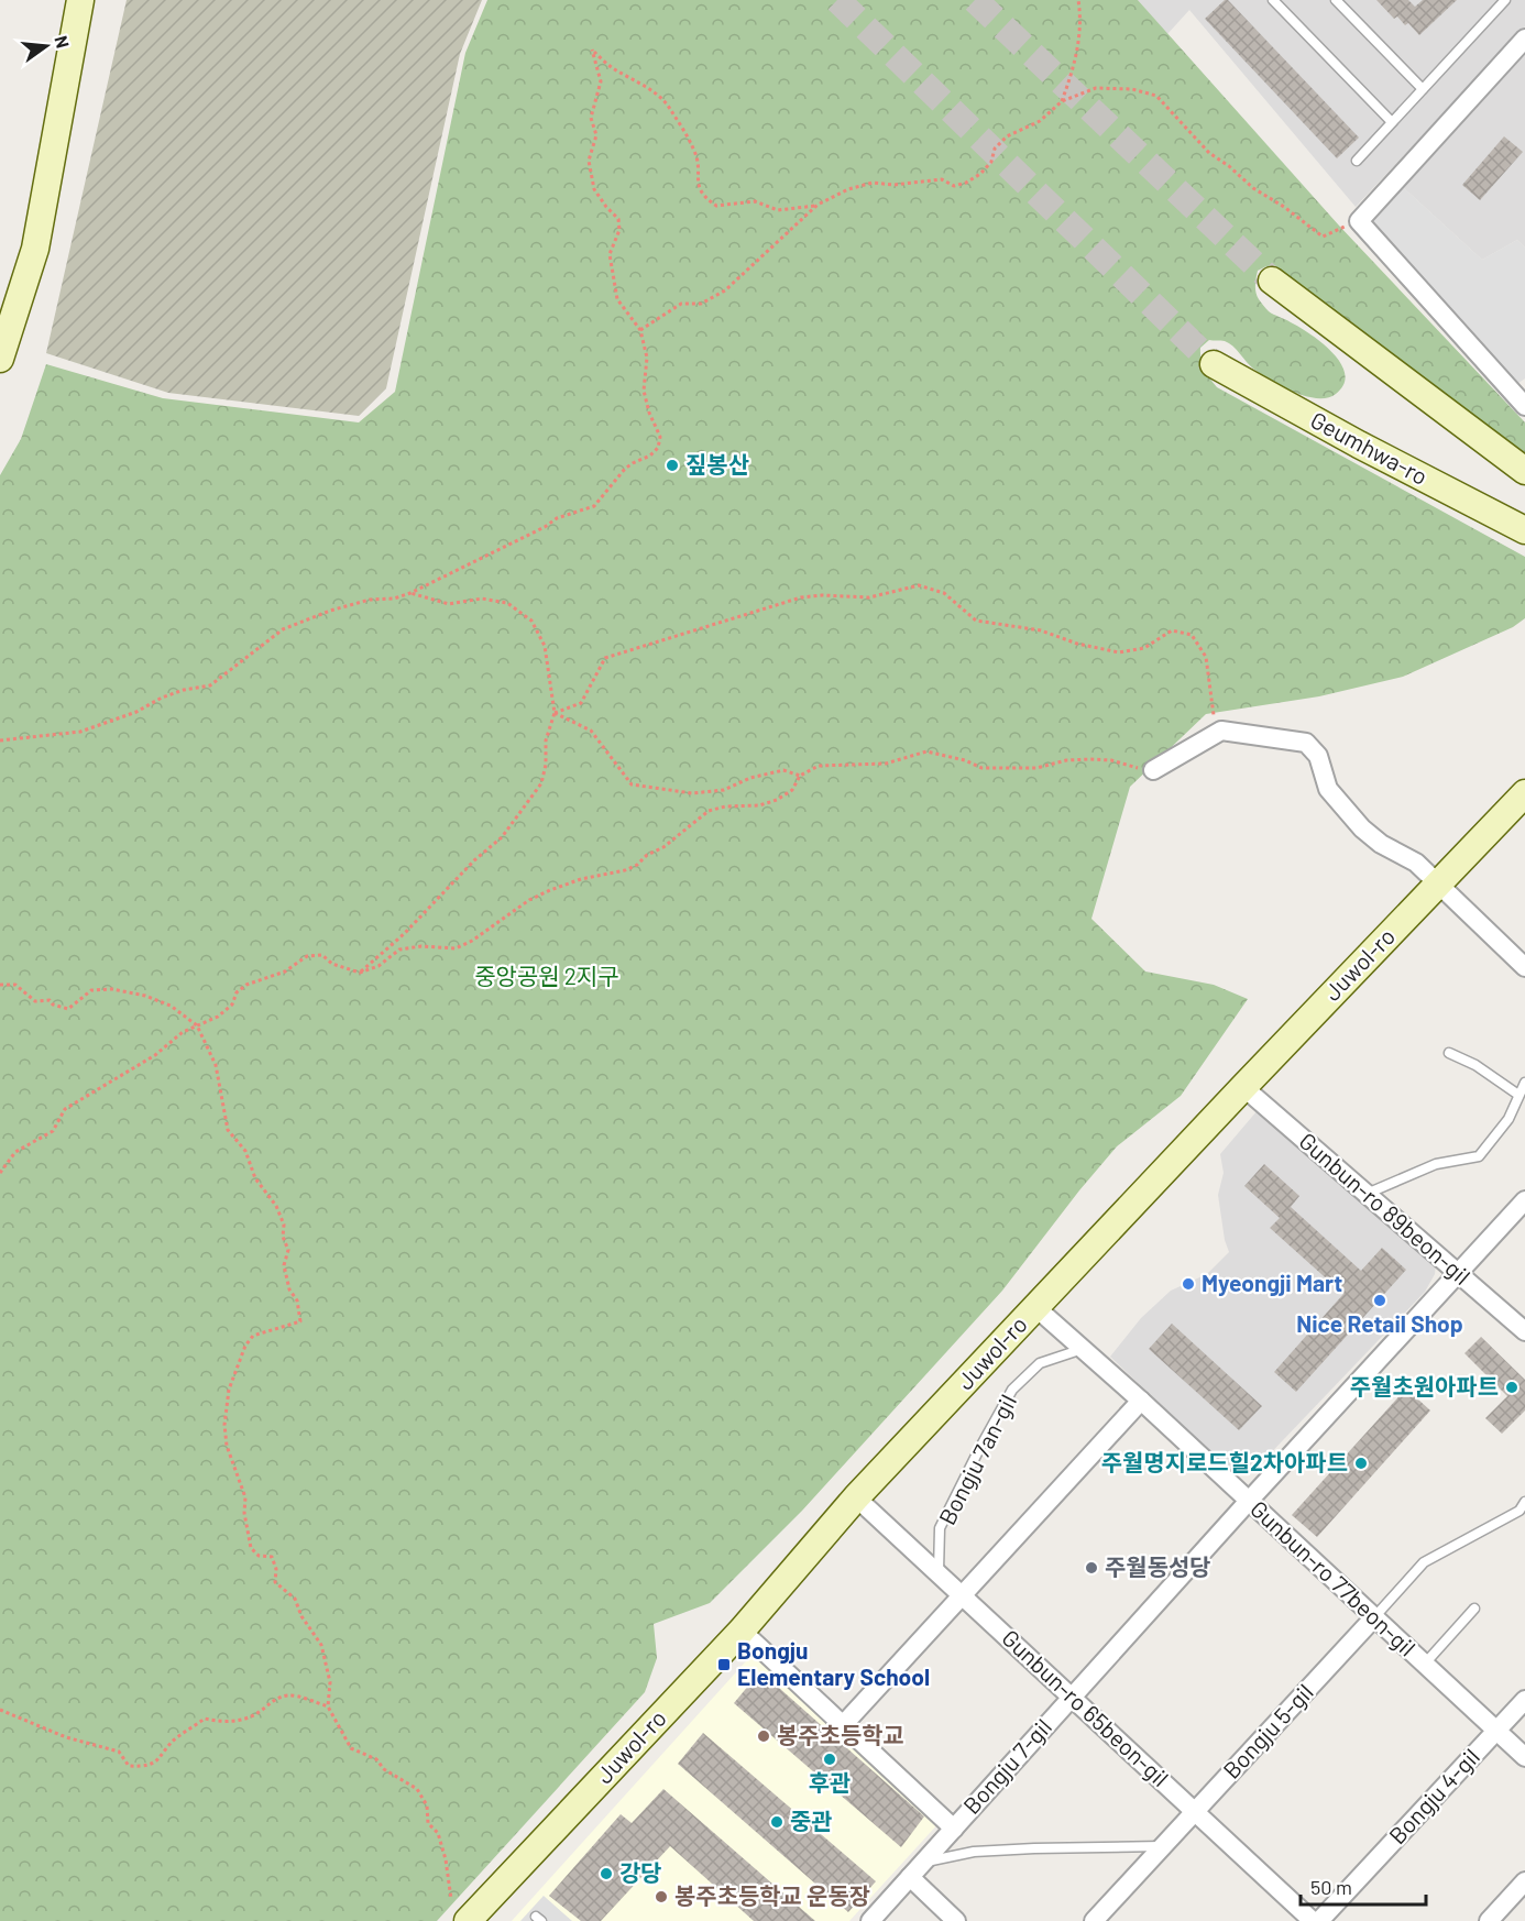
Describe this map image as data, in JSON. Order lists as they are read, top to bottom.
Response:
{
  "streets": {
    "street": [
      "Geumhwa-ro",
      "Juwol-ro",
      "Gunbun-ro 89beon-gil",
      "Gunbun-ro 77beon-gil",
      "Gunbun-ro 65beon-gil",
      "Bongju 5-gil",
      "Bongju 7-gil",
      "Bongju 4-gil"
    ],
    "lane": ["Bongju 7an-gil"]
  },
  "crossings": [
    ["Juwol-ro", "Gunbun-ro 89beon-gil"],
    ["Juwol-ro", "Gunbun-ro 77beon-gil"],
    ["Juwol-ro", "Gunbun-ro 65beon-gil"],
    ["Juwol-ro", "Bongju 7-gil"],
    ["Gunbun-ro 89beon-gil", "Bongju 7-gil"],
    ["Bongju 7an-gil", "Gunbun-ro 77beon-gil"],
    ["Bongju 7an-gil", "Gunbun-ro 65beon-gil"],
    ["Gunbun-ro 77beon-gil", "Bongju 5-gil"],
    ["Gunbun-ro 77beon-gil", "Bongju 7-gil"],
    ["Gunbun-ro 77beon-gil", "Bongju 4-gil"],
    ["Gunbun-ro 65beon-gil", "Bongju 5-gil"],
    ["Gunbun-ro 65beon-gil", "Bongju 7-gil"],
    ["Bongju 5-gil", "Bongju 7-gil"]
  ],
  "parks": ["중앙공원 2지구"],
  "places": {
    "other": [
      "짚봉산",
      "Myeongji Mart",
      "Nice Retail Shop",
      "주월초원아파트",
      "주월명지로드힐2차아파트",
      "주월동성당",
      "봉주초등학교",
      "후관",
      "중관",
      "강당",
      "봉주초등학교 운동장"
    ],
    "transit": ["Bongju Elementary School"]
  },
  "scale_bar": "50 m",
  "north": "right"
}
